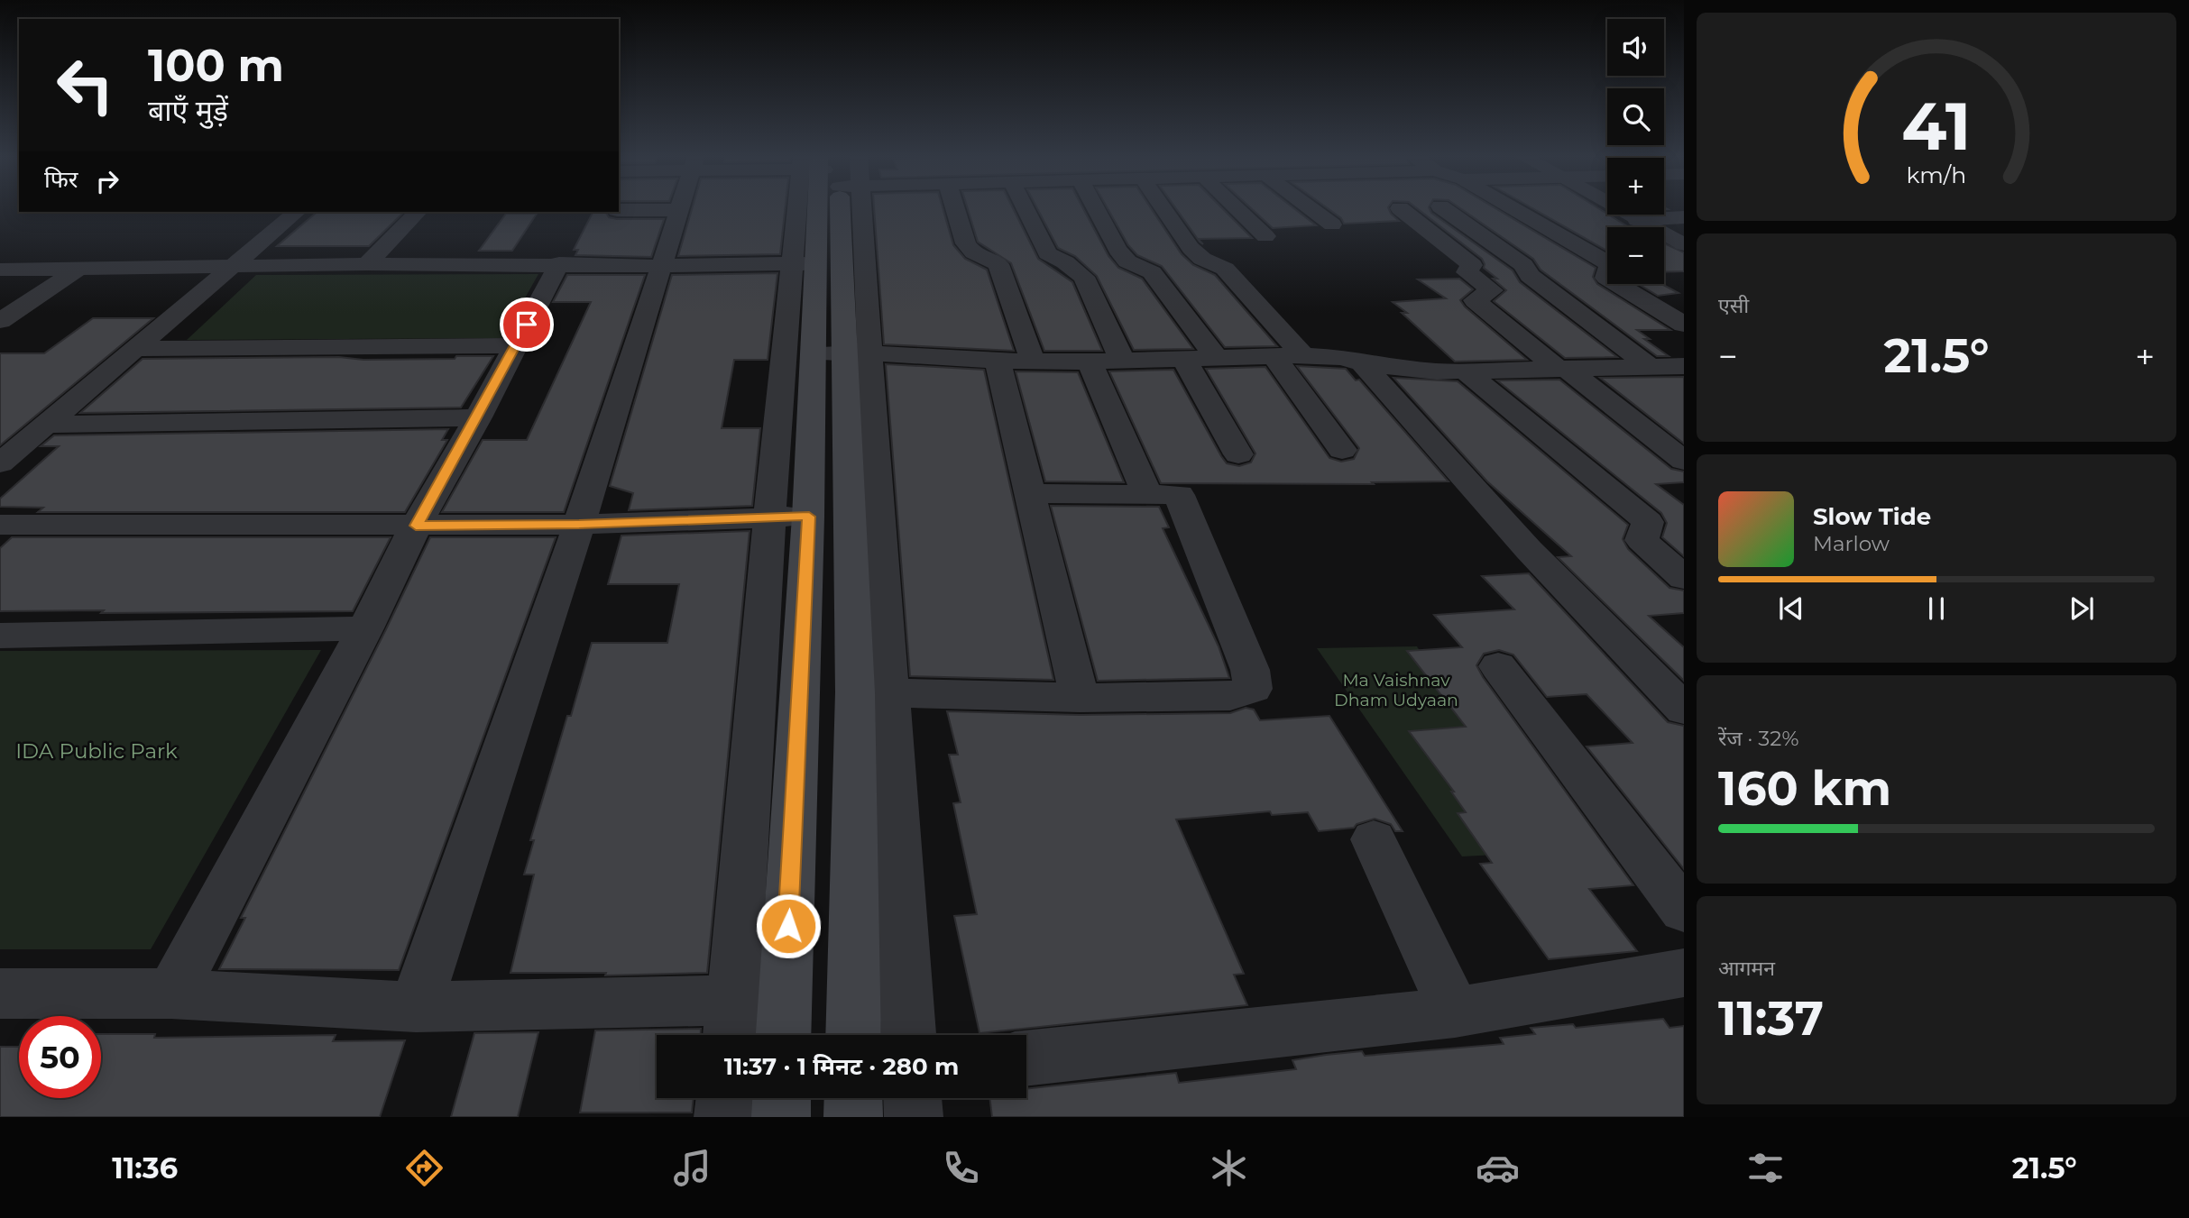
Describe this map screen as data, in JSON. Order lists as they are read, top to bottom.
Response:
{
  "parks": ["Ma Vaishnav Dham Udyaan", "IDA Public Park"],
  "page": {
    "map_buttons": ["+", "−"],
    "turn": ["100 m", "बाएँ मुड़ें"],
    "then": "फिर",
    "tile": [
      "एसी",
      ["रेंज · 32%", "160 km"],
      ["आगमन", "11:37"]
    ],
    "heat": ["−", "21.5°", "+"],
    "song": ["Slow Tide", "Marlow"],
    "limit": "50",
    "trip": "11:37 · 1 मिनट · 280 m",
    "tabs": ["11:36", "21.5°"],
    "gauge": ["41", "km/h"]
  }
}
